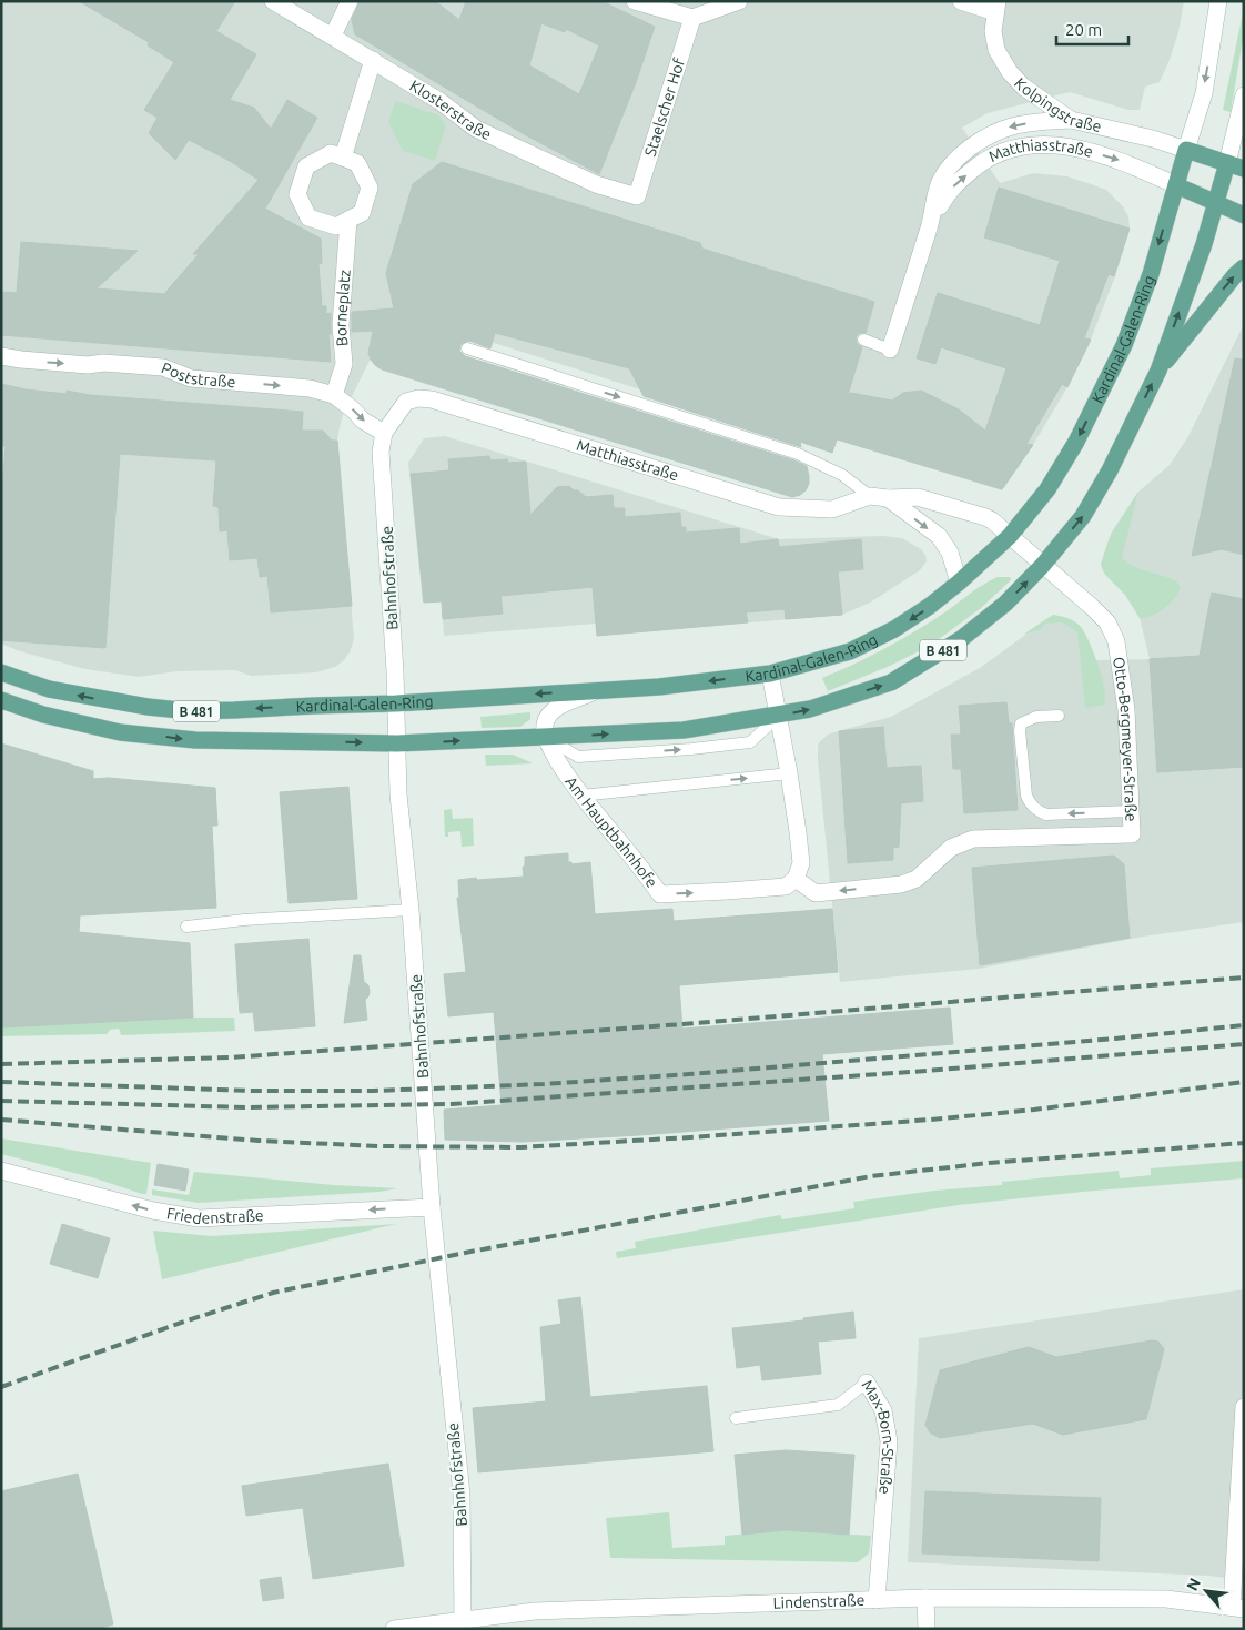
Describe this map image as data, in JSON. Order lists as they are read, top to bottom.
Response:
{
  "streets": {
    "main road": ["Kardinal-Galen-Ring", "B 481"],
    "street": [
      "Kolpingstraße",
      "Staelscher Hof",
      "Klosterstraße",
      "Matthiasstraße",
      "Borneplatz",
      "Poststraße",
      "Bahnhofstraße",
      "Otto-Bergmeyer-Straße",
      "Am Hauptbahnhofe",
      "Friedenstraße",
      "Max-Born-Straße",
      "Lindenstraße"
    ]
  },
  "crossings": [
    ["Kolpingstraße", "Matthiasstraße"],
    ["Kolpingstraße", "Kardinal-Galen-Ring"],
    ["Staelscher Hof", "Klosterstraße"],
    ["Matthiasstraße", "Kardinal-Galen-Ring"],
    ["Matthiasstraße", "Poststraße"],
    ["Matthiasstraße", "Bahnhofstraße"],
    ["Matthiasstraße", "Otto-Bergmeyer-Straße"],
    ["Borneplatz", "Poststraße"],
    ["Kardinal-Galen-Ring", "Bahnhofstraße"],
    ["Kardinal-Galen-Ring", "Otto-Bergmeyer-Straße"],
    ["Poststraße", "Bahnhofstraße"],
    ["Bahnhofstraße", "B 481"],
    ["Bahnhofstraße", "Friedenstraße"],
    ["Bahnhofstraße", "Lindenstraße"],
    ["B 481", "Otto-Bergmeyer-Straße"],
    ["B 481", "Am Hauptbahnhofe"],
    ["Otto-Bergmeyer-Straße", "Am Hauptbahnhofe"],
    ["Max-Born-Straße", "Lindenstraße"]
  ],
  "one_way": [
    "Kardinal-Galen-Ring",
    "Poststraße",
    "Otto-Bergmeyer-Straße",
    "Am Hauptbahnhofe",
    "Friedenstraße"
  ],
  "scale_bar": "20 m",
  "north": "top left"
}
